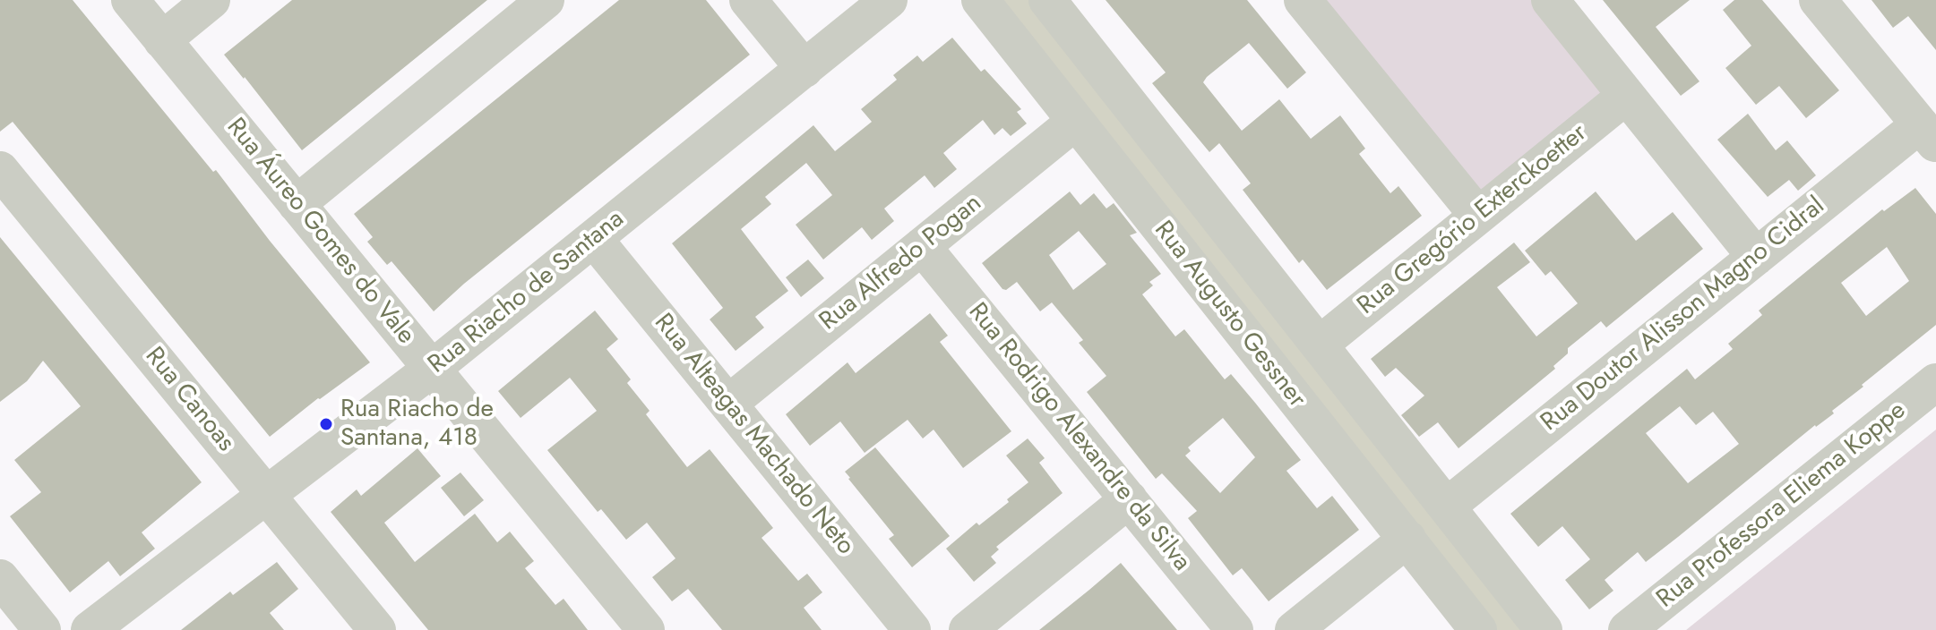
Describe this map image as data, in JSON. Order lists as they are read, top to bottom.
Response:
{
  "streets": {
    "street": [
      "Rua Gregório Exterckoetter",
      "Rua Áureo Gomes do Vale",
      "Rua Alfredo Pogan",
      "Rua Riacho de Santana",
      "Rua Augusto Gessner",
      "Rua Doutor Alisson Magno Cidral",
      "Rua Canoas",
      "Rua Alteagas Machado Neto",
      "Rua Rodrigo Alexandre da Silva",
      "Rua Professora Eliema Koppe"
    ]
  },
  "crossings": [
    ["Rua Gregório Exterckoetter", "Rua Augusto Gessner"],
    ["Rua Áureo Gomes do Vale", "Rua Riacho de Santana"],
    ["Rua Alfredo Pogan", "Rua Augusto Gessner"],
    ["Rua Alfredo Pogan", "Rua Alteagas Machado Neto"],
    ["Rua Alfredo Pogan", "Rua Rodrigo Alexandre da Silva"],
    ["Rua Riacho de Santana", "Rua Canoas"],
    ["Rua Riacho de Santana", "Rua Alteagas Machado Neto"],
    ["Rua Augusto Gessner", "Rua Doutor Alisson Magno Cidral"]
  ],
  "places": ["Rua Riacho de Santana, 418"]
}
